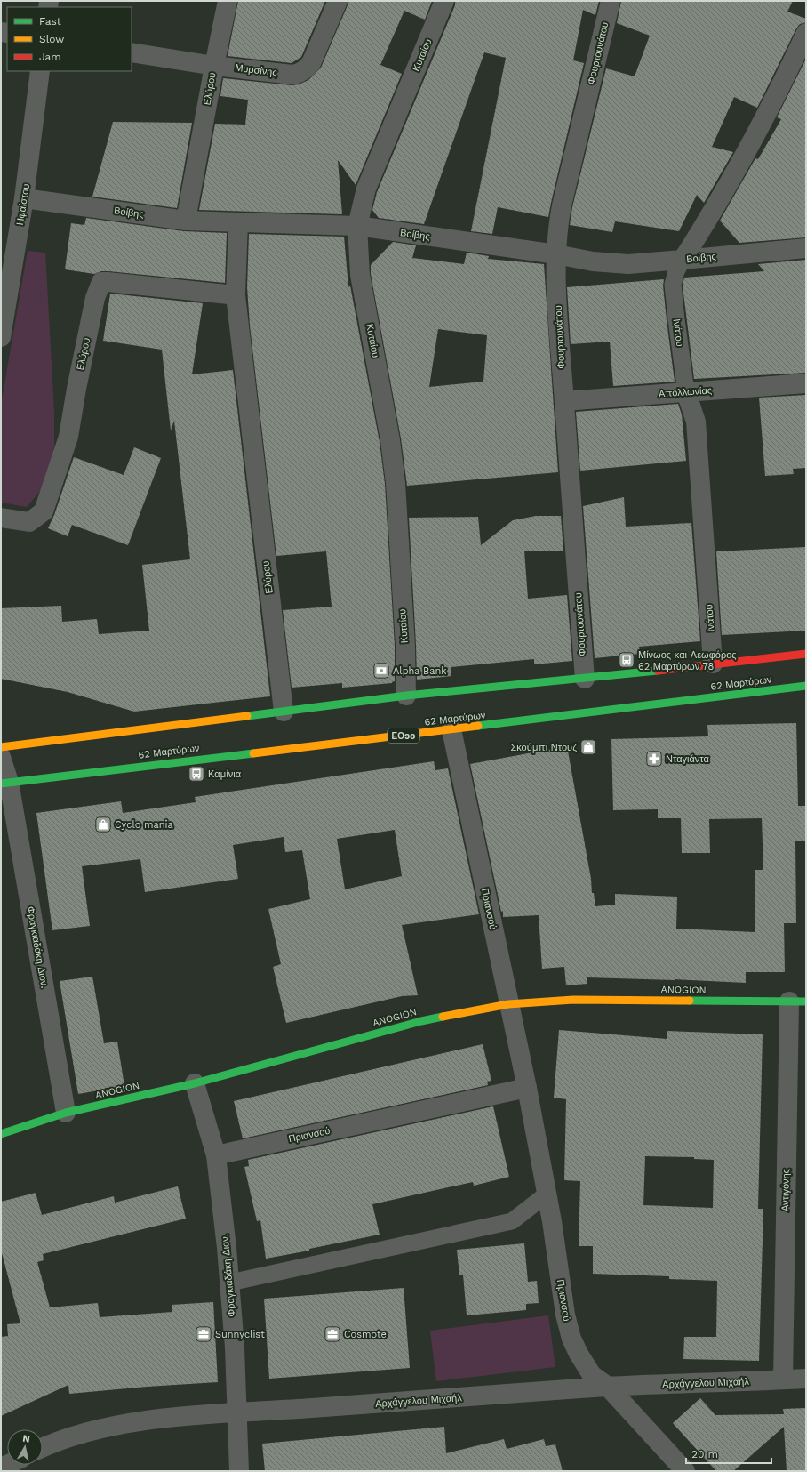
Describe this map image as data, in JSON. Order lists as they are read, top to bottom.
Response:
{
  "streets": {
    "main road": ["62 Μαρτύρων", "ΕΟ90", "ANOGION"],
    "street": [
      "Φουρτουνάτου",
      "Κυταίου",
      "Μυρσίνης",
      "Ελύρου",
      "Ηφαίστου",
      "Βοίβης",
      "Ινάτου",
      "Απολλωνίας",
      "Πριανσού",
      "Φραγκιαδάκη Διον.",
      "Αντιγόνης",
      "Αρχάγγελου Μιχαήλ"
    ]
  },
  "crossings": [
    ["Φουρτουνάτου", "Βοίβης"],
    ["Φουρτουνάτου", "Απολλωνίας"],
    ["Κυταίου", "Βοίβης"],
    ["Μυρσίνης", "Ελύρου"],
    ["Ελύρου", "Βοίβης"],
    ["Ηφαίστου", "Βοίβης"],
    ["Βοίβης", "Ινάτου"],
    ["Ινάτου", "Απολλωνίας"],
    ["62 Μαρτύρων", "Πριανσού"],
    ["62 Μαρτύρων", "Φραγκιαδάκη Διον."],
    ["Πριανσού", "Φραγκιαδάκη Διον."],
    ["Πριανσού", "ANOGION"],
    ["Πριανσού", "Αρχάγγελου Μιχαήλ"],
    ["Φραγκιαδάκη Διον.", "ANOGION"],
    ["Φραγκιαδάκη Διον.", "Αρχάγγελου Μιχαήλ"],
    ["ANOGION", "Αντιγόνης"],
    ["Αντιγόνης", "Αρχάγγελου Μιχαήλ"]
  ],
  "places": {
    "bus stop": ["Μίνωος και Λεωφόρος 62 Μαρτύρων 78", "Καμίνια"],
    "bank": ["Alpha Bank"],
    "shop": ["Σκούμπι Ντουζ", "Cyclo mania"],
    "pharmacy": ["Νταγιάντα"],
    "office": ["Sunnyclist", "Cosmote"]
  },
  "legend": ["Fast", "Slow", "Jam"],
  "scale_bar": "20 m",
  "north": "top"
}
